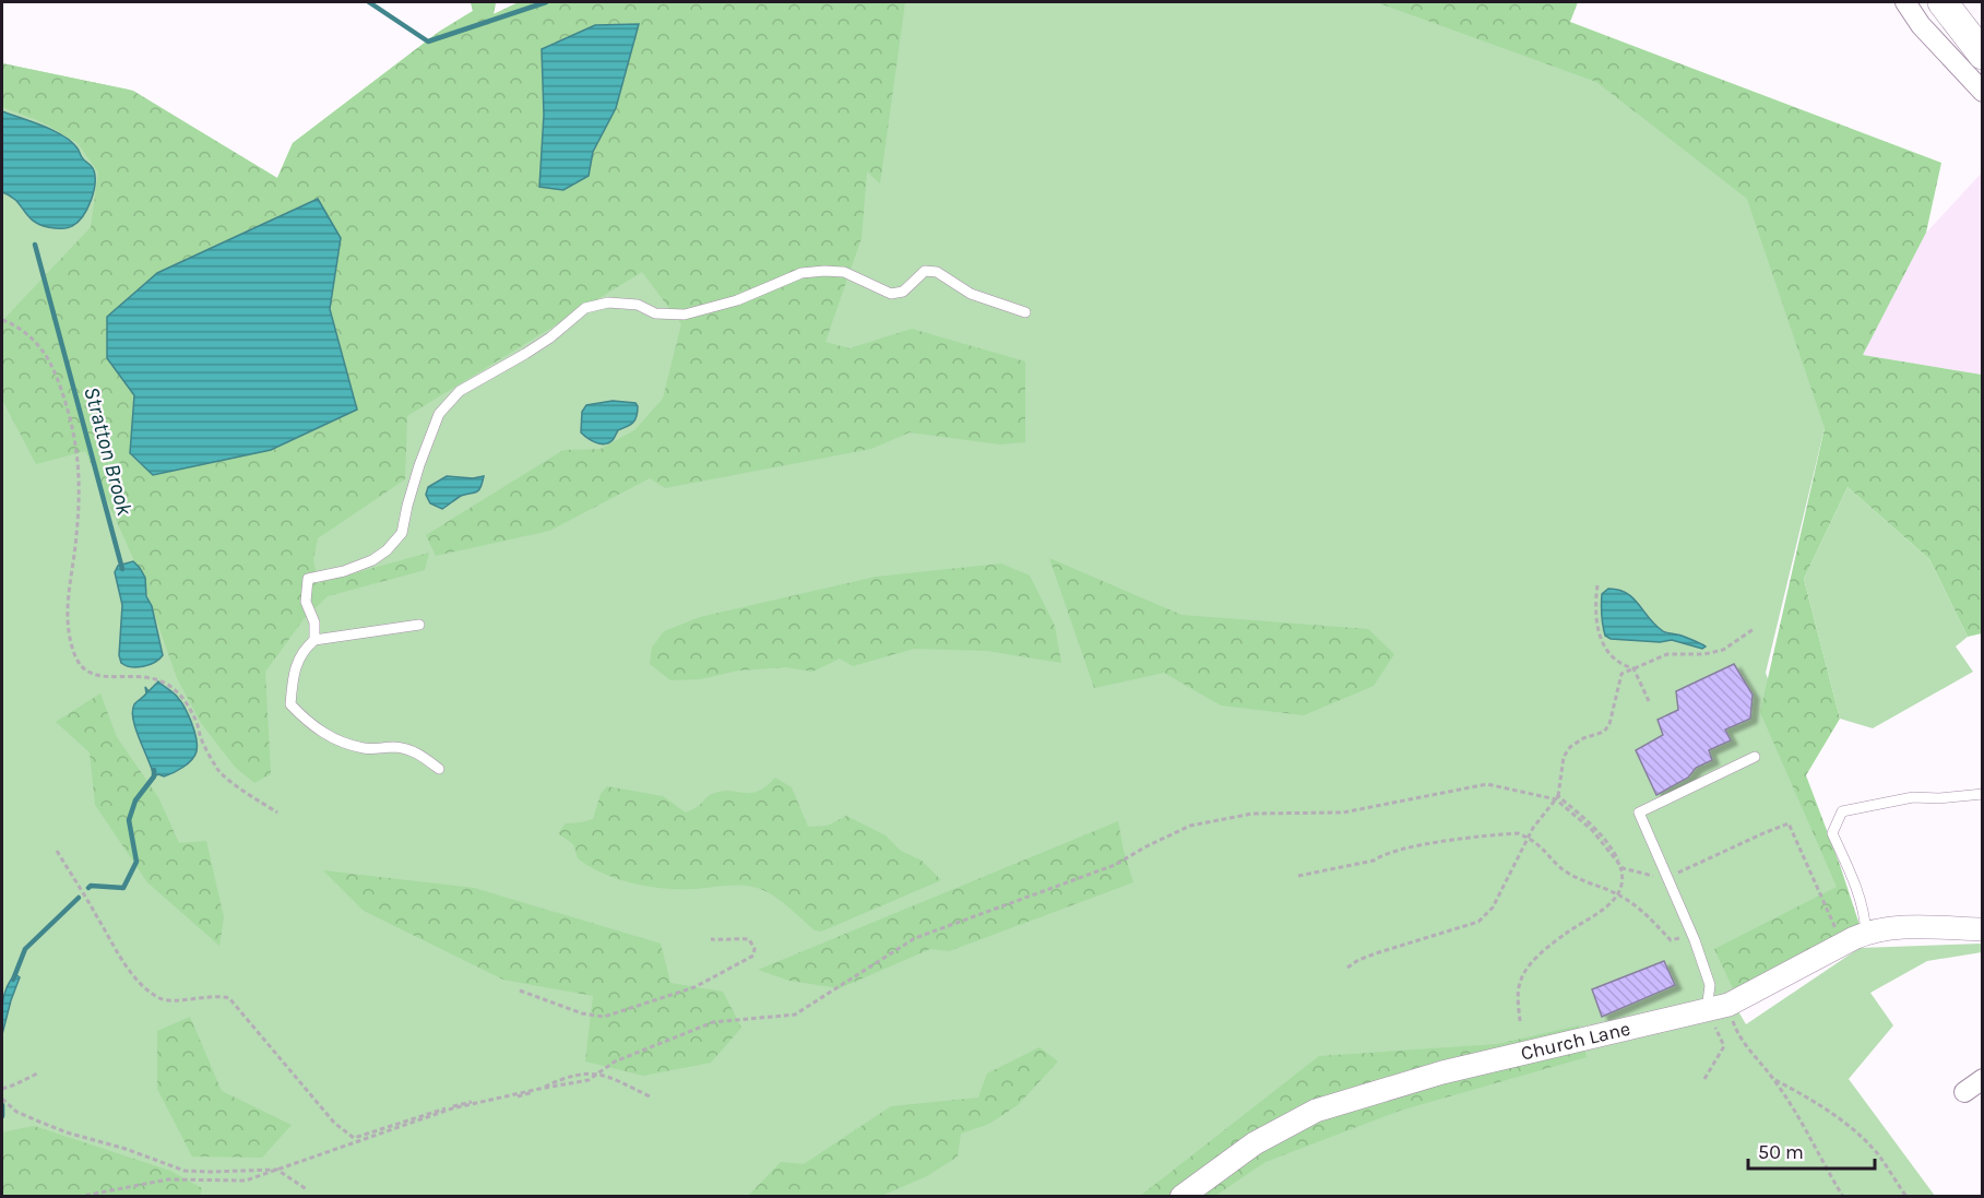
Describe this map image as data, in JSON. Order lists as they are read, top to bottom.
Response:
{
  "streets": {
    "street": ["Church Lane"]
  },
  "water": ["Stratton Brook"],
  "scale_bar": "50 m"
}
